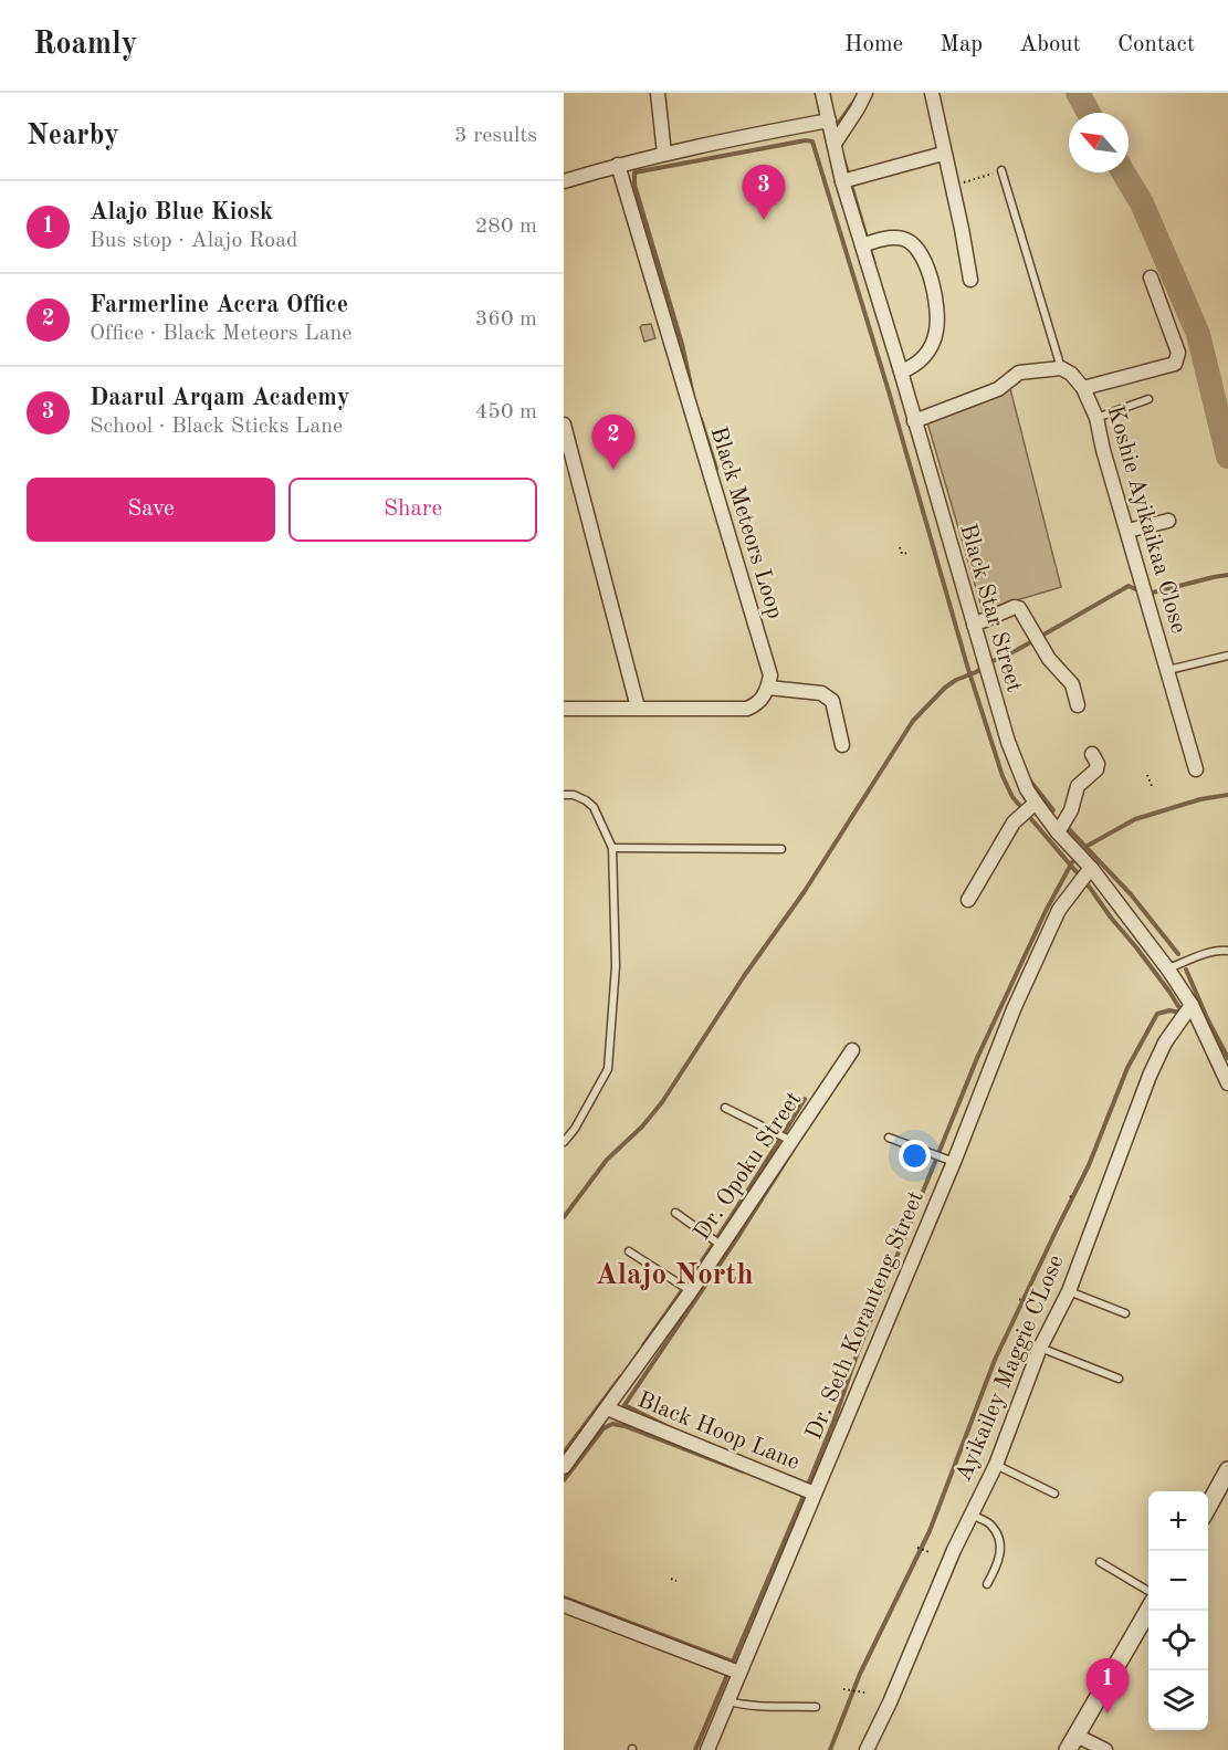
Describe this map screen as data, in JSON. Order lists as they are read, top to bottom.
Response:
{
  "streets": {
    "street": [
      "Koshie Ayikaikaa Close",
      "Black Meteors Loop",
      "Black Star Street",
      "Dr. Opoku Street",
      "Dr. Seth Koranteng Street",
      "Ayikailey Maggie CLose",
      "Black Hoop Lane"
    ]
  },
  "crossings": [
    ["Black Star Street", "Dr. Seth Koranteng Street"],
    ["Black Star Street", "Ayikailey Maggie CLose"],
    ["Dr. Opoku Street", "Black Hoop Lane"],
    ["Dr. Seth Koranteng Street", "Black Hoop Lane"]
  ],
  "districts": ["Alajo North"],
  "north": "top left",
  "page": {
    "header": "Roamly",
    "nav": [
      "Home",
      "Map",
      "About",
      "Contact"
    ],
    "heading": ["Nearby", "3 results"],
    "pins": ["3", "2", "1"],
    "list": [
      {
        "mark": "1",
        "name": "Alajo Blue Kiosk",
        "note": "Bus stop · Alajo Road",
        "value": "280 m"
      },
      {
        "mark": "2",
        "name": "Farmerline Accra Office",
        "note": "Office · Black Meteors Lane",
        "value": "360 m"
      },
      {
        "mark": "3",
        "name": "Daarul Arqam Academy",
        "note": "School · Black Sticks Lane",
        "value": "450 m"
      }
    ],
    "buttons": ["Save", "Share"],
    "map_buttons": ["+", "−"]
  }
}
